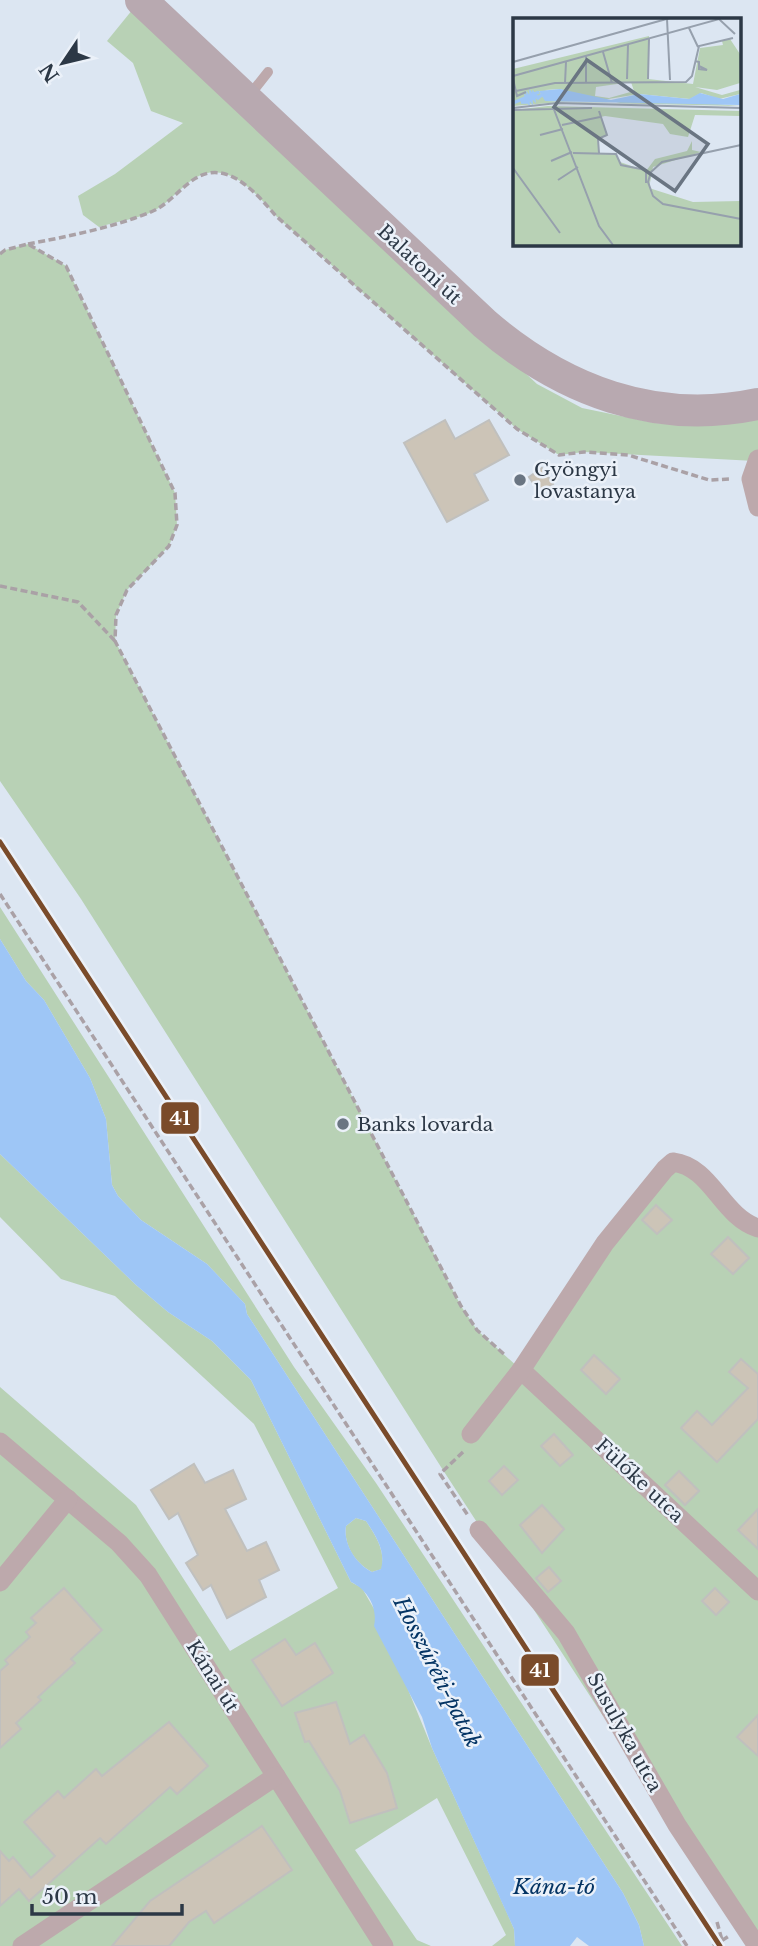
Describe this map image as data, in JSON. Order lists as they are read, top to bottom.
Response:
{
  "streets": {
    "main road": ["Balatoni út"],
    "street": ["Fülőke utca", "Kánai út", "Susulyka utca"]
  },
  "water": ["Hosszúréti-patak", "Kána-tó"],
  "places": ["Gyöngyi lovastanya", "Banks lovarda"],
  "lines": ["transit line 41"],
  "scale_bar": "50 m",
  "north": "bottom left"
}
